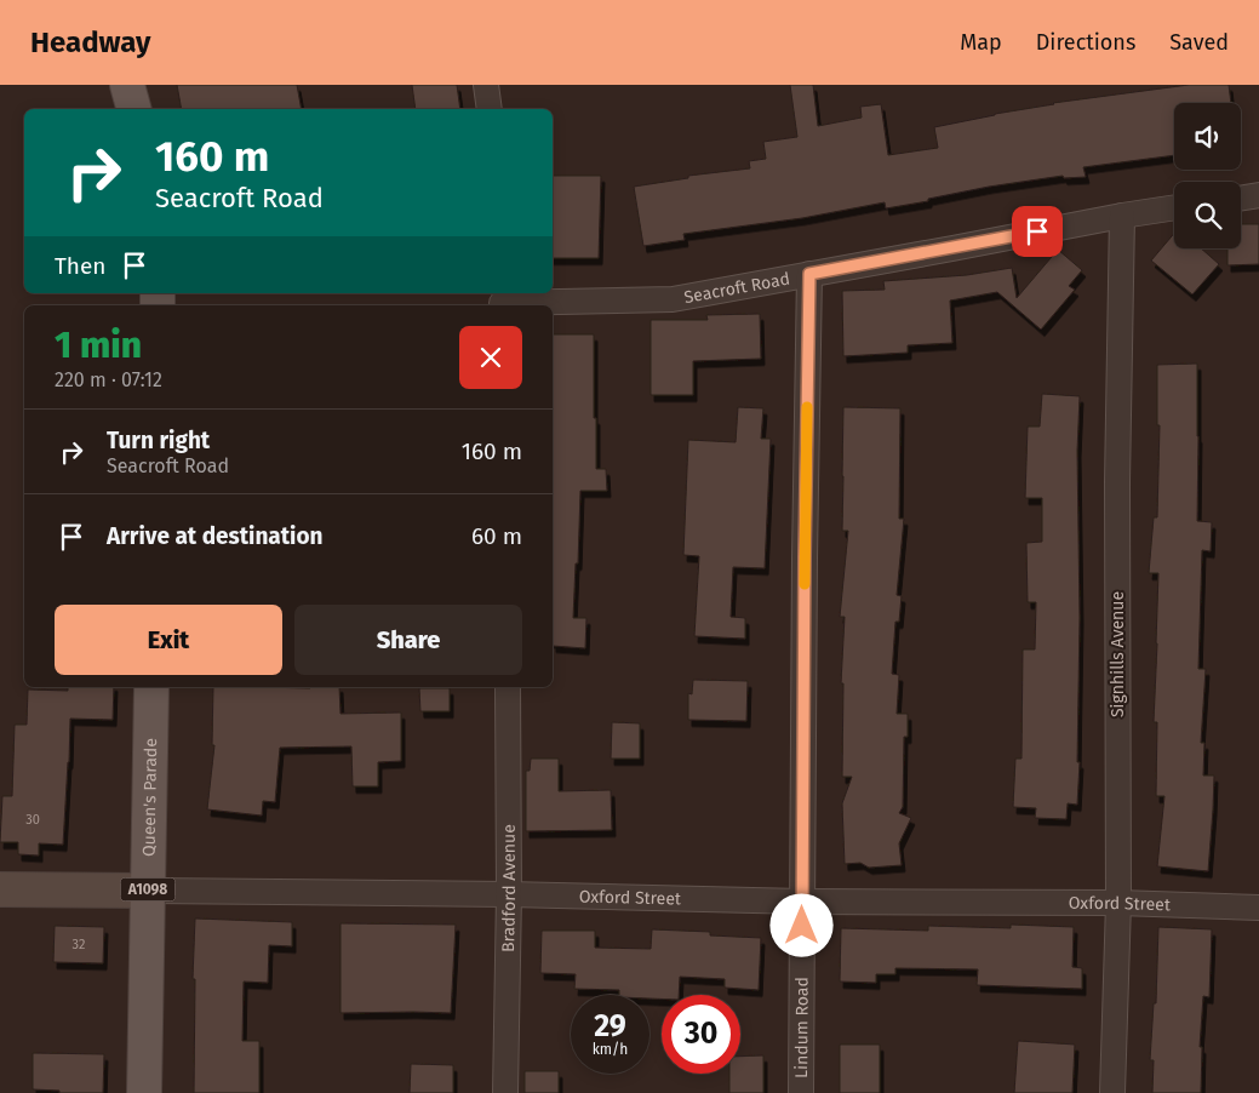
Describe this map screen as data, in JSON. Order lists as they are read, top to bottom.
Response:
{
  "streets": {
    "main road": ["Queen's Parade", "A1098"],
    "street": [
      "Seacroft Road",
      "Signhills Avenue",
      "Bradford Avenue",
      "Oxford Street",
      "Lindum Road"
    ]
  },
  "crossings": [
    ["Seacroft Road", "Signhills Avenue"],
    ["Seacroft Road", "Lindum Road"],
    ["Signhills Avenue", "Oxford Street"],
    ["Queen's Parade", "Oxford Street"],
    ["Bradford Avenue", "Oxford Street"],
    ["Oxford Street", "Lindum Road"]
  ],
  "house_numbers": ["30", "32"],
  "page": {
    "header": "Headway",
    "nav": ["Map", "Directions", "Saved"],
    "turn": ["160 m", "Seacroft Road"],
    "then": "Then",
    "heading": ["1 min", "220 m · 07:12"],
    "list": [
      {
        "name": "Turn right",
        "note": "Seacroft Road",
        "value": "160 m"
      },
      {
        "name": "Arrive at destination",
        "value": "60 m"
      }
    ],
    "buttons": ["Exit", "Share"],
    "speed": "29 km/h",
    "limit": "30"
  }
}
